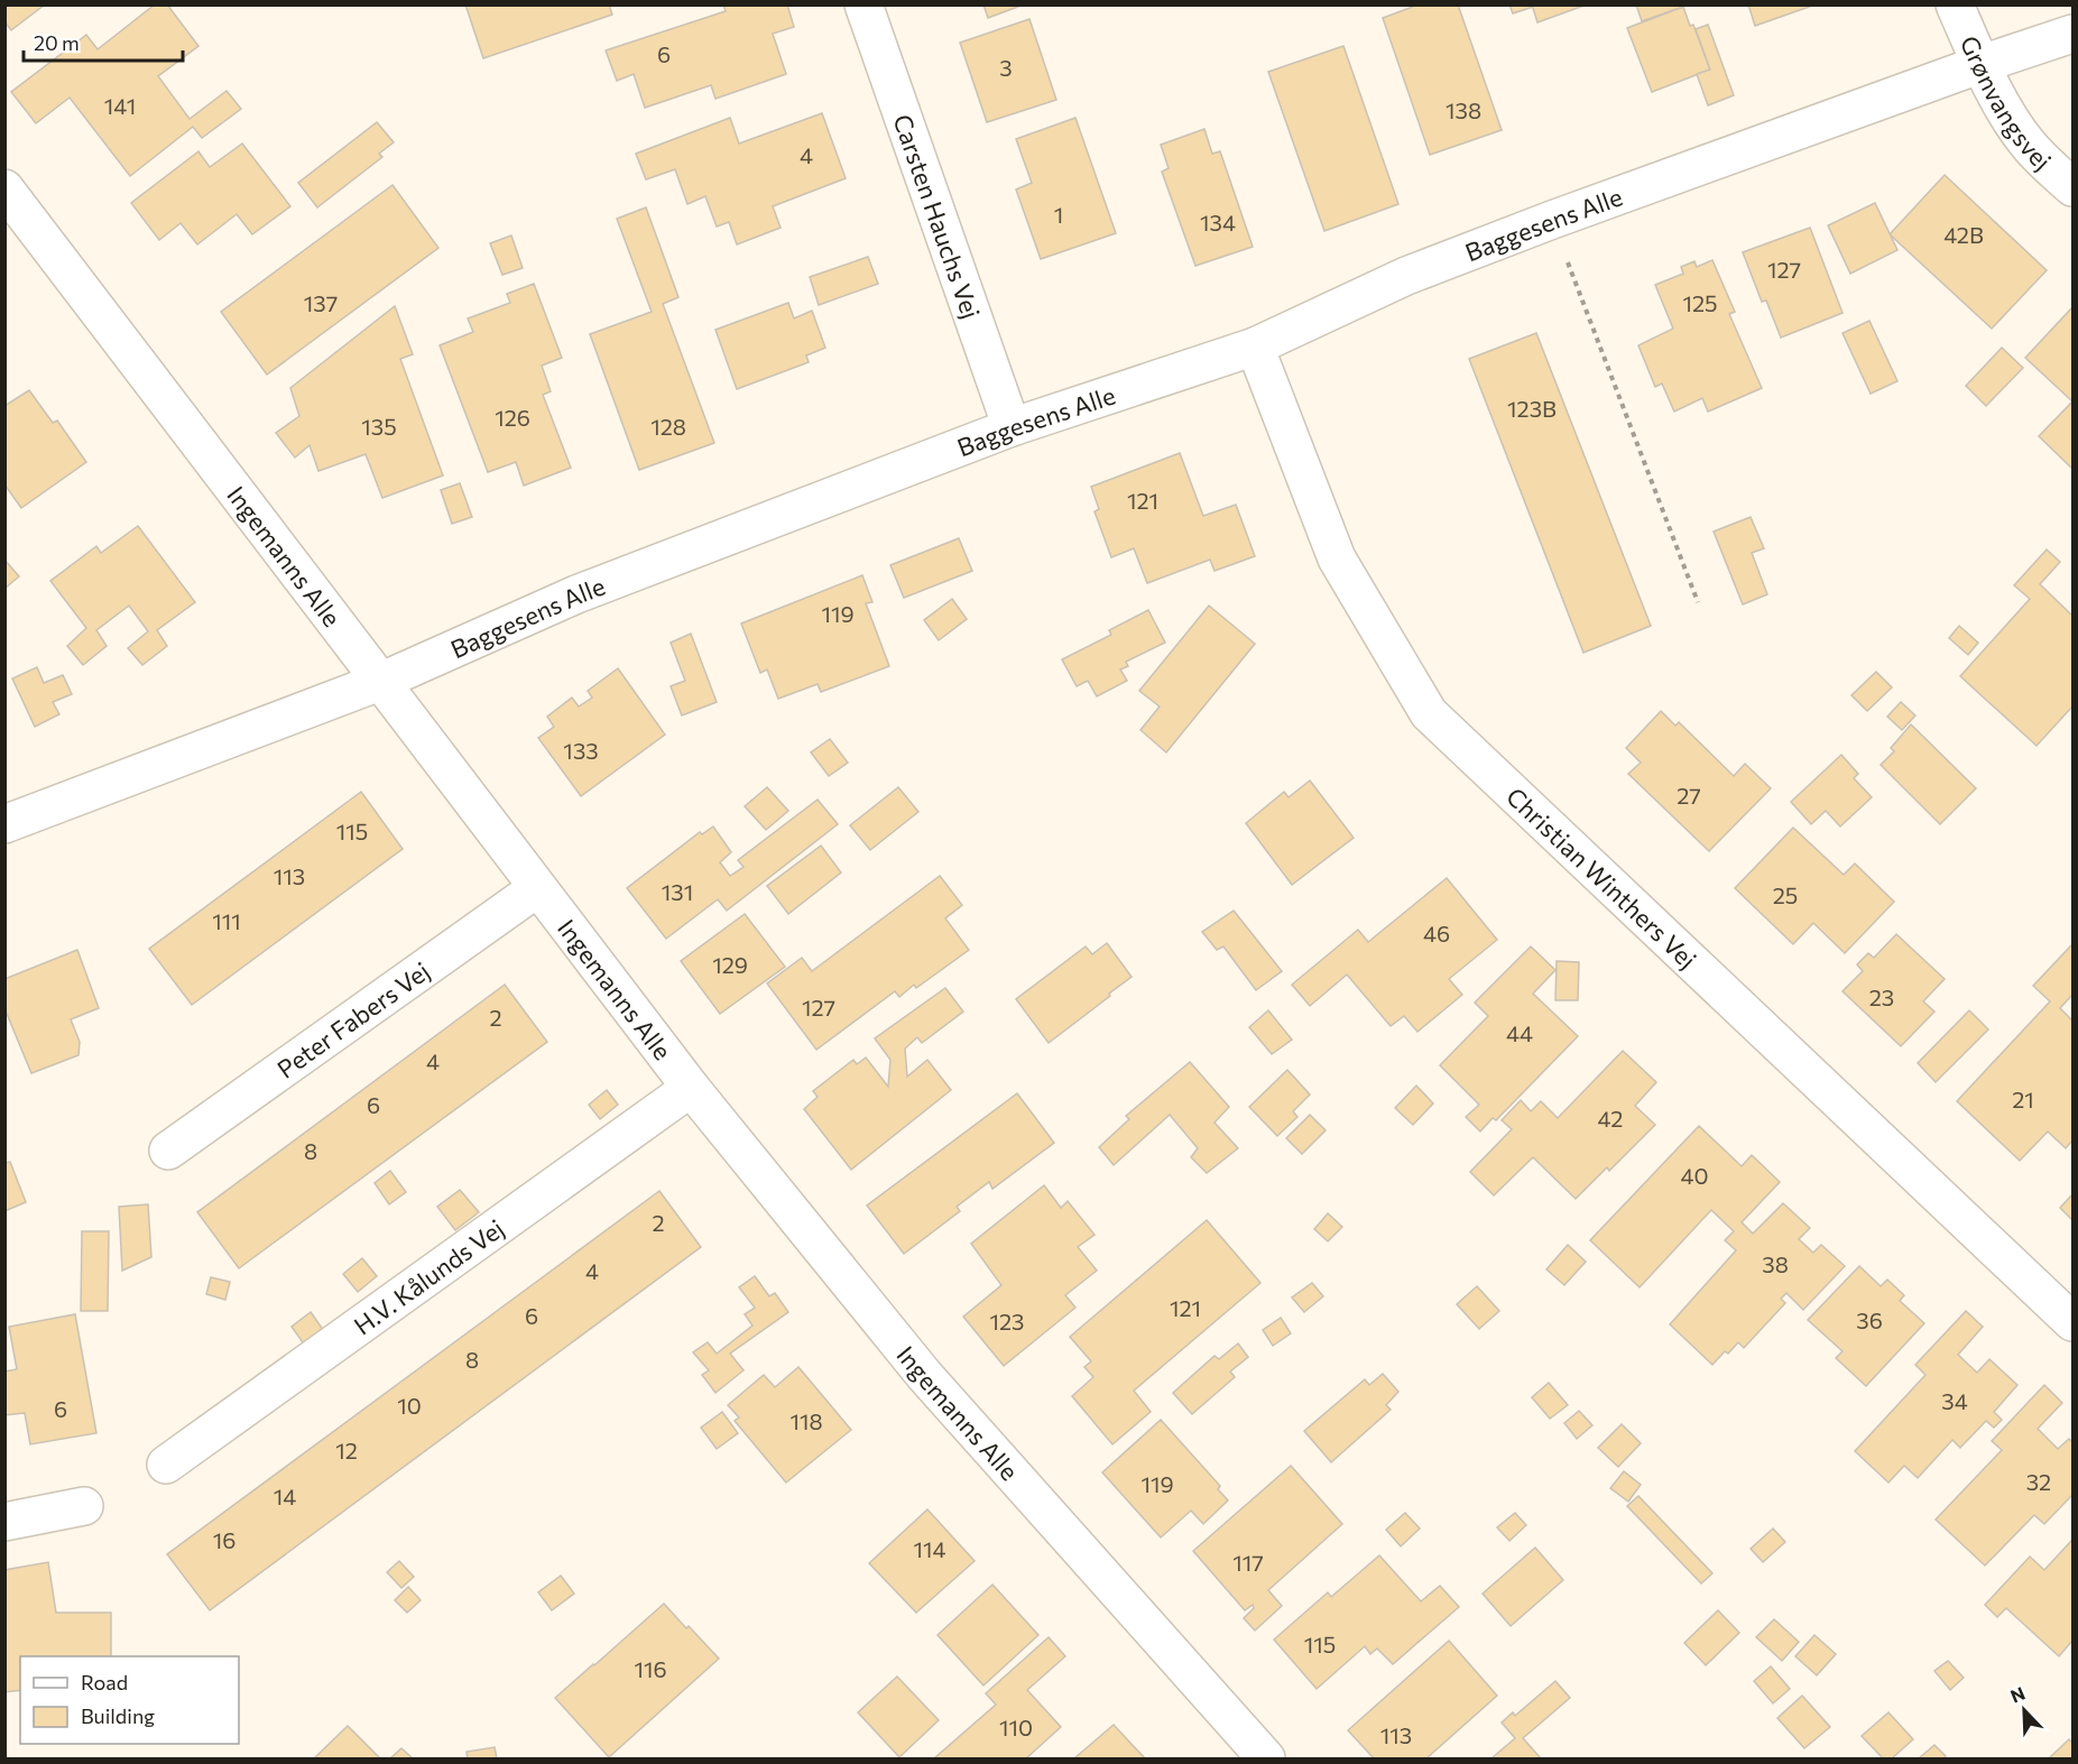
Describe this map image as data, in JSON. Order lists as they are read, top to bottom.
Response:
{
  "streets": {
    "street": [
      "Grønvangsvej",
      "Carsten Hauchs Vej",
      "Baggesens Alle",
      "Ingemanns Alle",
      "Christian Winthers Vej",
      "Peter Fabers Vej",
      "H.V. Kålunds Vej"
    ]
  },
  "crossings": [
    ["Grønvangsvej", "Baggesens Alle"],
    ["Carsten Hauchs Vej", "Baggesens Alle"],
    ["Baggesens Alle", "Ingemanns Alle"],
    ["Baggesens Alle", "Christian Winthers Vej"],
    ["Ingemanns Alle", "Peter Fabers Vej"],
    ["Ingemanns Alle", "H.V. Kålunds Vej"]
  ],
  "house_numbers": [
    "6",
    "3",
    "141",
    "138",
    "4",
    "1",
    "134",
    "42B",
    "127",
    "137",
    "125",
    "123B",
    "126",
    "135",
    "128",
    "121",
    "119",
    "133",
    "27",
    "115",
    "113",
    "131",
    "25",
    "111",
    "46",
    "129",
    "23",
    "127",
    "2",
    "44",
    "4",
    "21",
    "6",
    "42",
    "8",
    "40",
    "2",
    "38",
    "4",
    "121",
    "6",
    "36",
    "123",
    "8",
    "34",
    "10",
    "6",
    "118",
    "12",
    "32",
    "119",
    "14",
    "16",
    "114",
    "117",
    "115",
    "116",
    "110",
    "113"
  ],
  "legend": ["Road", "Building"],
  "scale_bar": "20 m",
  "north": "top left"
}
